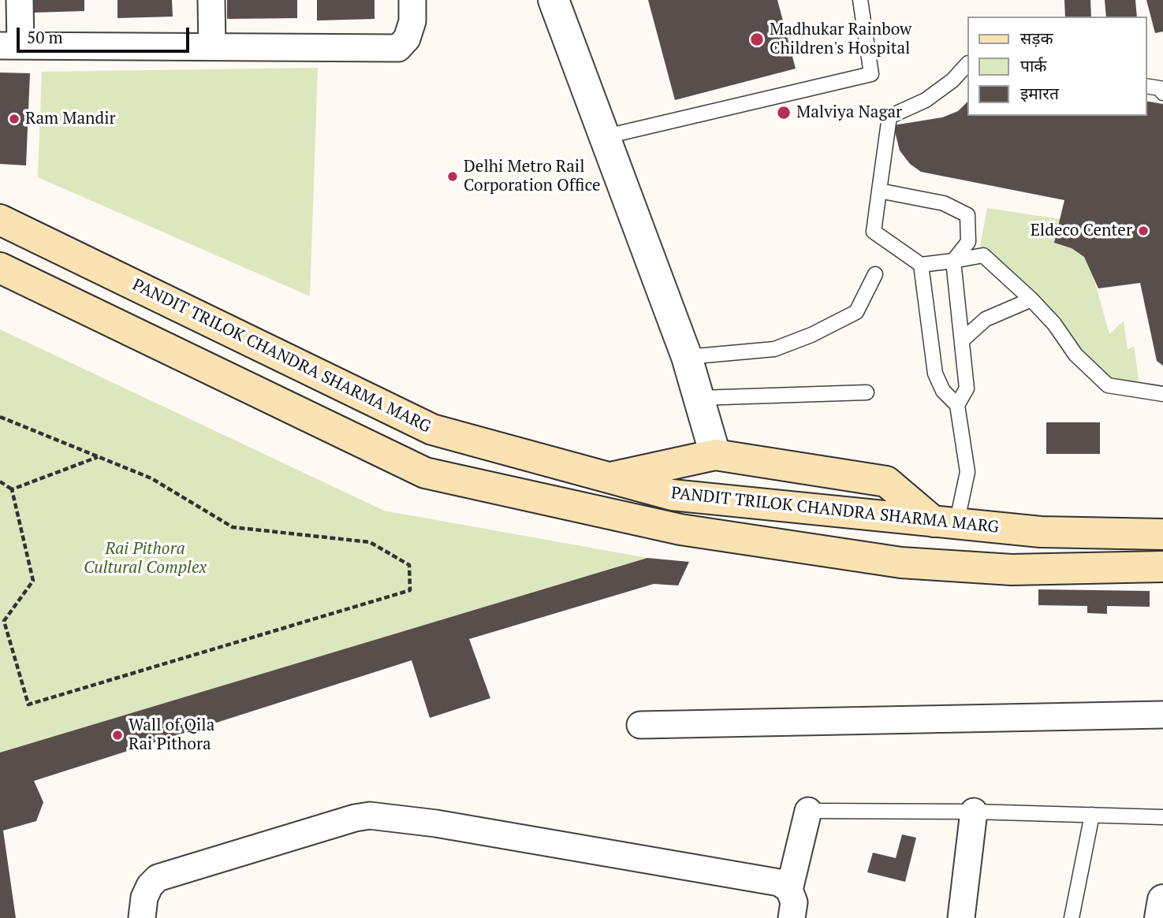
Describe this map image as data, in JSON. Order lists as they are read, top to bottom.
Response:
{
  "streets": {
    "main road": ["PANDIT TRILOK CHANDRA SHARMA MARG"]
  },
  "parks": ["Rai Pithora Cultural Complex"],
  "places": [
    "Madhukar Rainbow Children's Hospital",
    "Malviya Nagar",
    "Ram Mandir",
    "Delhi Metro Rail Corporation Office",
    "Eldeco Center",
    "Wall of Qila Rai Pithora"
  ],
  "legend": ["सड़क", "पार्क", "इमारत"],
  "scale_bar": "50 m"
}
